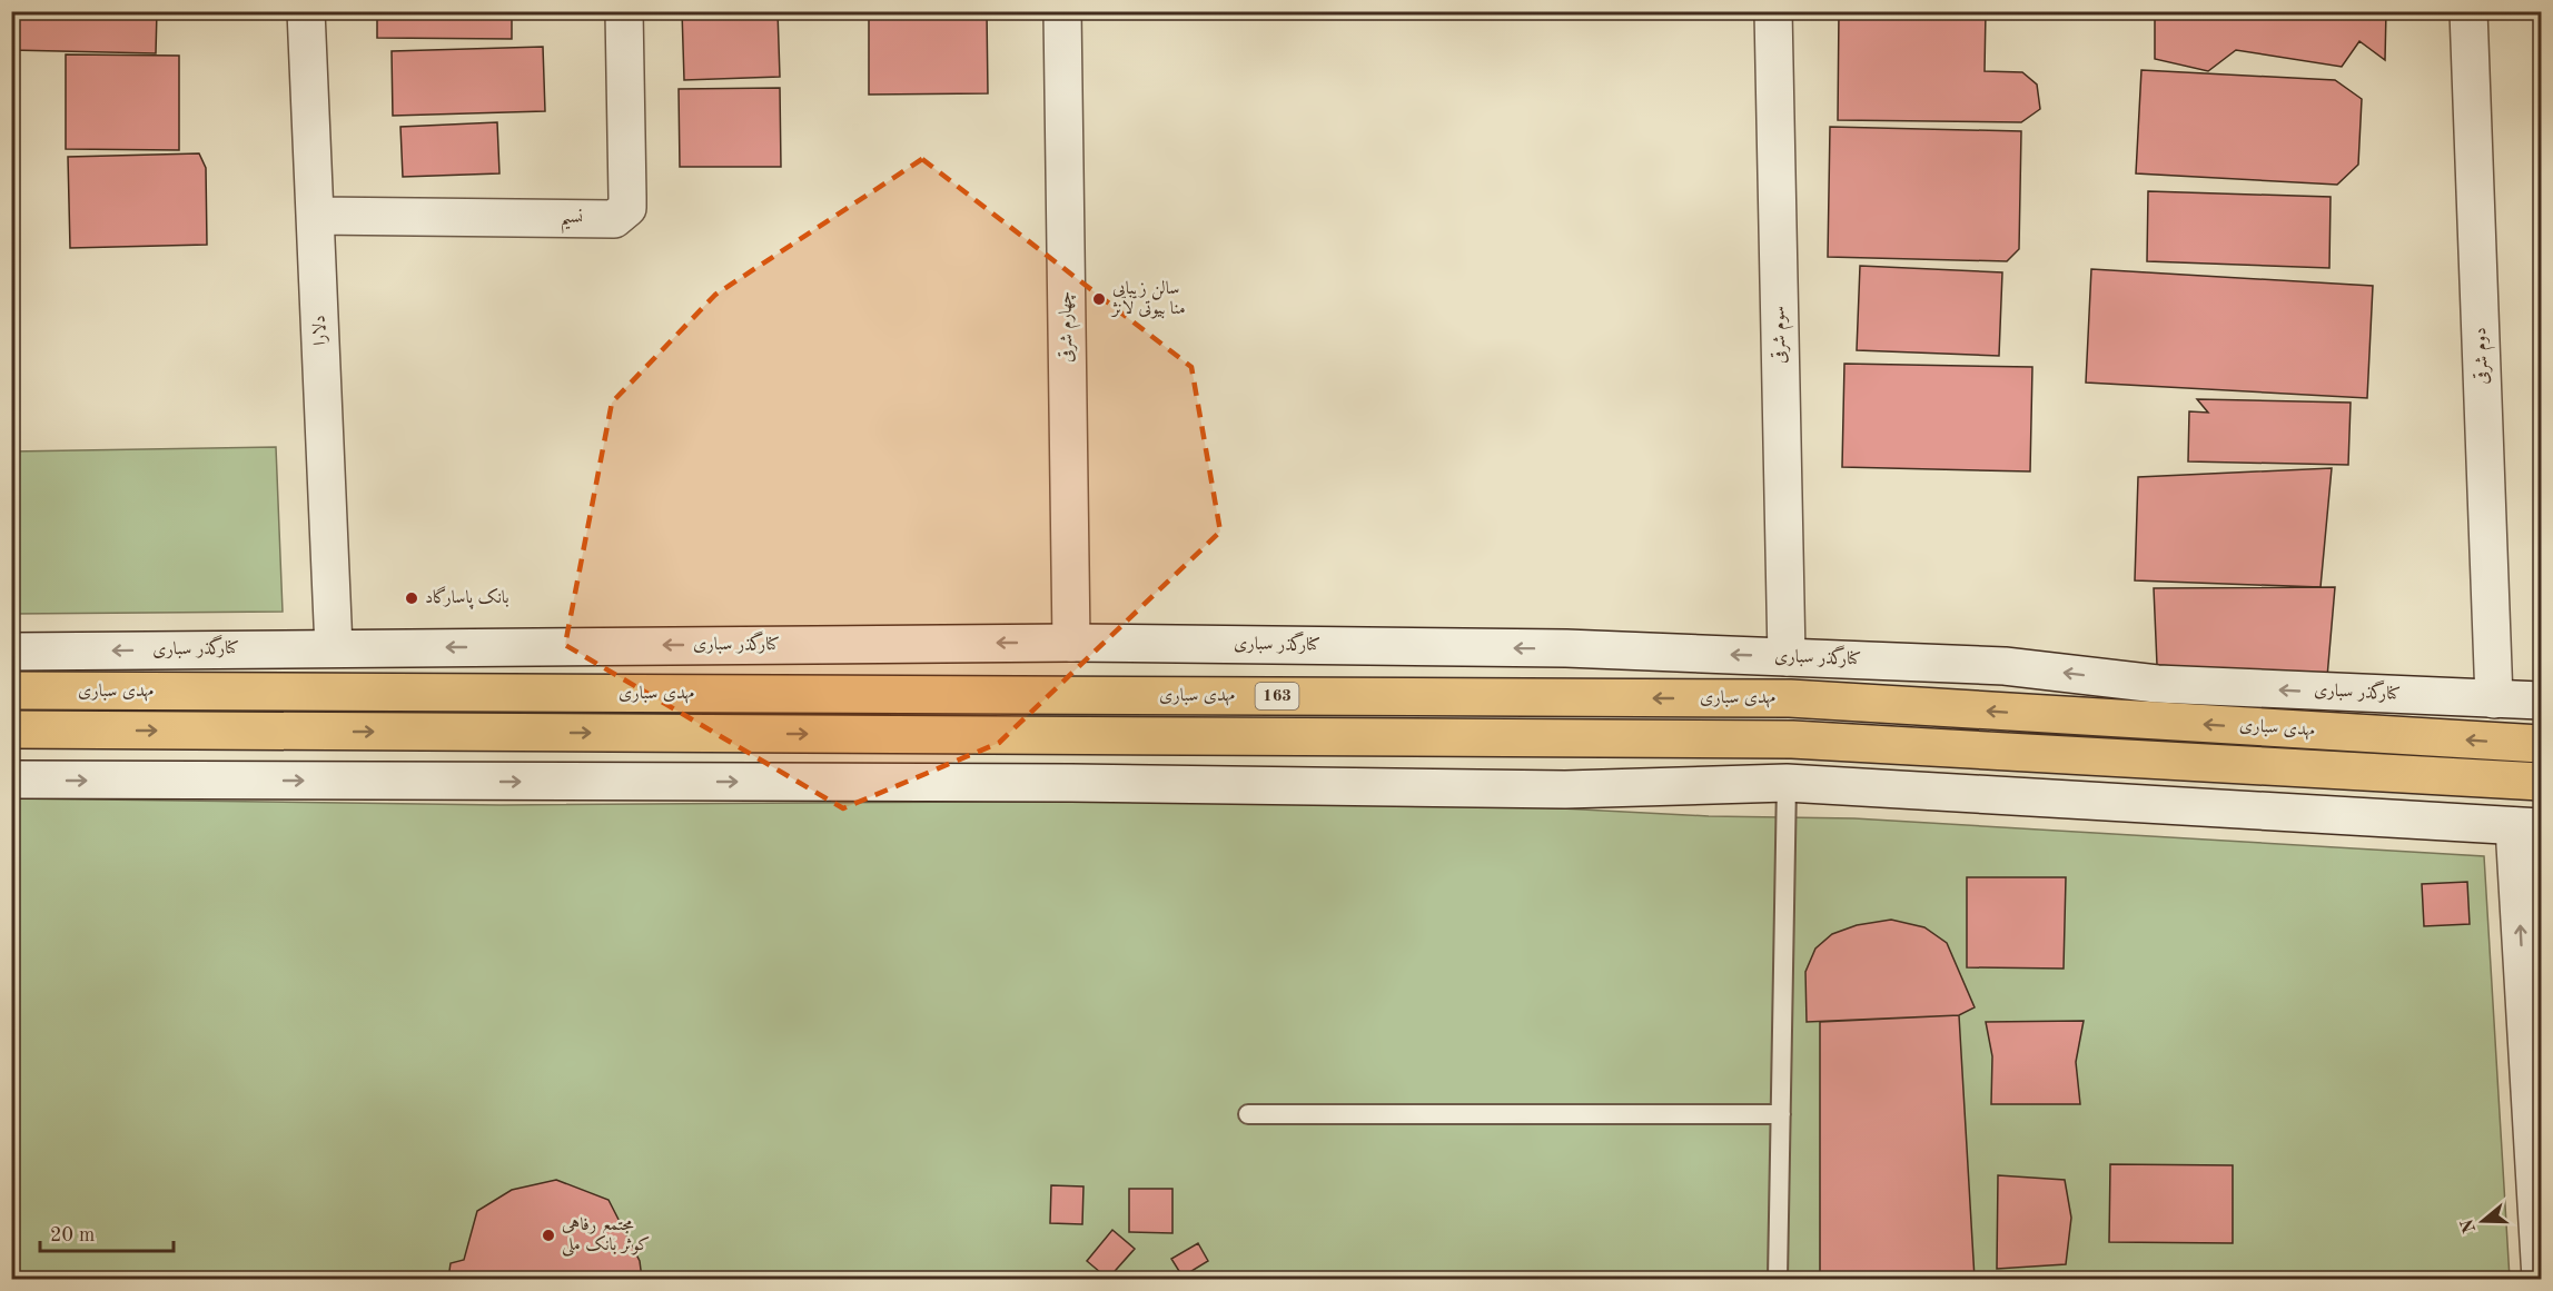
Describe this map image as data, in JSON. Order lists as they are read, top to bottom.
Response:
{
  "streets": {
    "main road": [
      "نسیم",
      "چهارم شرقی",
      "دلارا",
      "سوم شرقی",
      "دوم شرقی",
      "کنارگذر سباری",
      "مهدی سباری",
      "163"
    ]
  },
  "crossings": [
    ["نسیم", "دلارا"],
    ["چهارم شرقی", "کنارگذر سباری"],
    ["دلارا", "کنارگذر سباری"],
    ["سوم شرقی", "کنارگذر سباری"],
    ["دوم شرقی", "کنارگذر سباری"]
  ],
  "places": ["سالن زیبایی منا بیوتی لانژ", "بانک پاسارگاد", "مجتمع رفاهی کوثر بانک ملی"],
  "scale_bar": "20 m",
  "north": "left"
}
